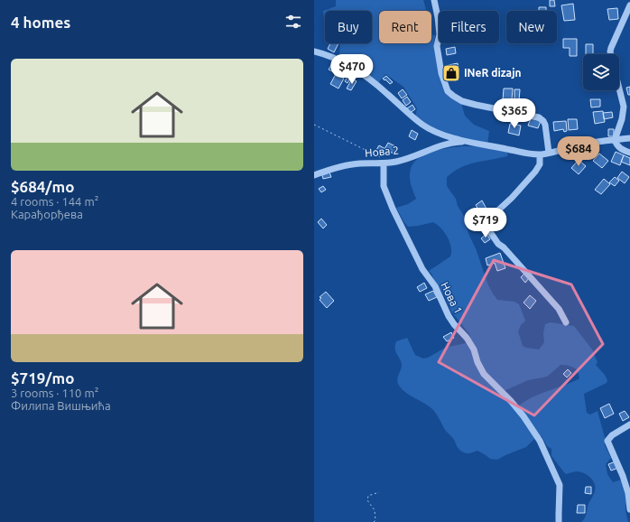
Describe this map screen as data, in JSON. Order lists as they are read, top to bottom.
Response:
{
  "streets": {
    "street": ["Нова 2", "Нова 1"]
  },
  "crossings": [
    ["Нова 2", "Нова 1"]
  ],
  "places": {
    "shop": ["INeR dizajn"]
  },
  "page": {
    "heading": "4 homes",
    "chip": [
      "Buy",
      "Rent",
      "Filters",
      "New"
    ],
    "list": [
      {
        "name": "$684/mo",
        "note": "4 rooms · 144 m² · Карађорђева"
      },
      {
        "name": "$719/mo",
        "note": "3 rooms · 110 m² · Филипа Вишњића"
      }
    ],
    "price": [
      "$470",
      "$365",
      "$684",
      "$719"
    ]
  }
}
